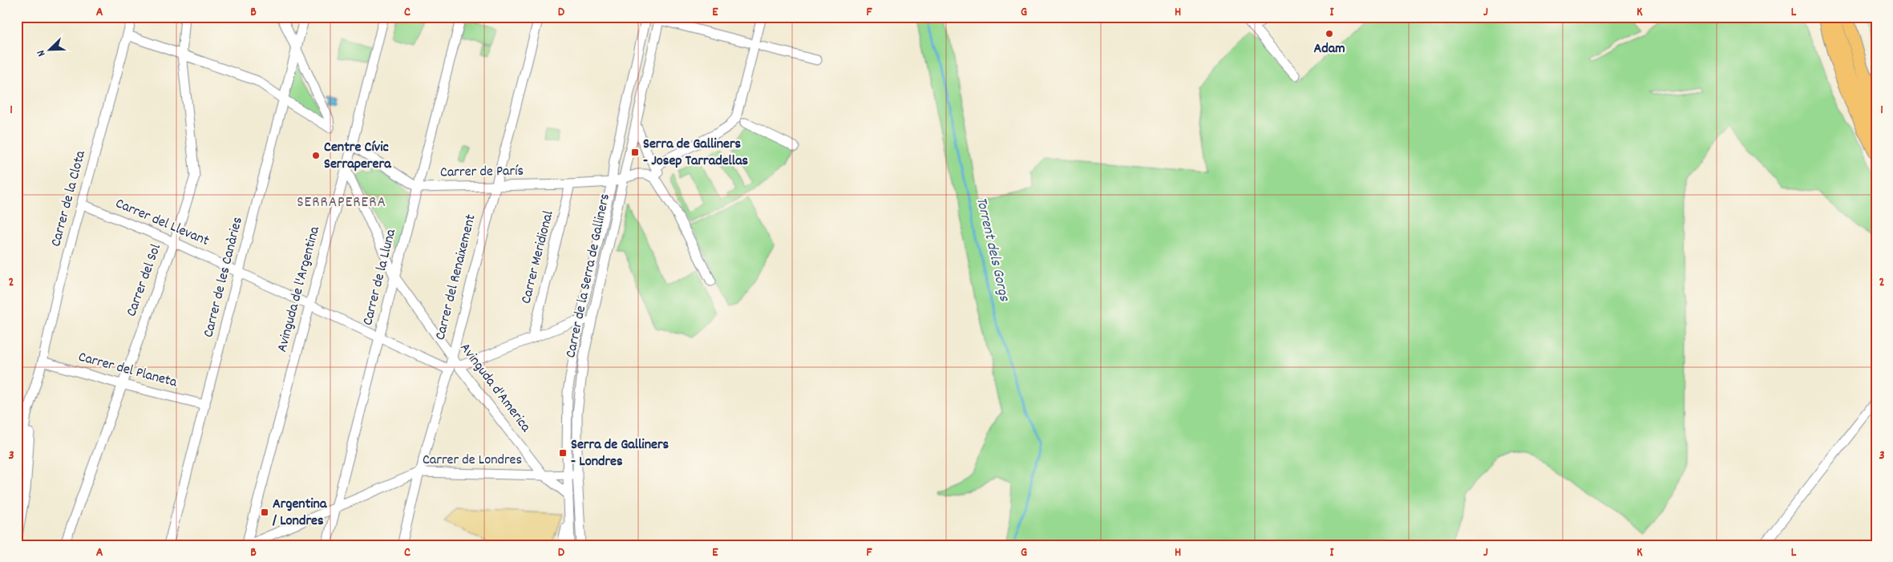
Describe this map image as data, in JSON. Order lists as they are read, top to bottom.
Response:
{
  "streets": {
    "street": [
      "Carrer de París",
      "Carrer de la Clota",
      "Carrer del Llevant",
      "Carrer Meridional",
      "Carrer de la Serra de Galliners",
      "Carrer de les Canàries",
      "Carrer de la Lluna",
      "Carrer del Renaixement",
      "Carrer del Sol",
      "Avinguda de l'Argentina",
      "Carrer del Planeta",
      "Avinguda d'America",
      "Carrer de Londres"
    ]
  },
  "crossings": [
    ["Carrer de París", "Carrer Meridional"],
    ["Carrer de París", "Carrer de la Serra de Galliners"],
    ["Carrer de París", "Carrer de la Lluna"],
    ["Carrer de París", "Carrer del Renaixement"],
    ["Carrer de la Clota", "Carrer del Llevant"],
    ["Carrer de la Clota", "Carrer del Planeta"],
    ["Carrer del Llevant", "Carrer de les Canàries"],
    ["Carrer del Llevant", "Carrer de la Lluna"],
    ["Carrer del Llevant", "Carrer del Renaixement"],
    ["Carrer del Llevant", "Carrer del Sol"],
    ["Carrer del Llevant", "Avinguda de l'Argentina"],
    ["Carrer de la Serra de Galliners", "Carrer de Londres"],
    ["Carrer de les Canàries", "Carrer del Planeta"],
    ["Carrer de la Lluna", "Avinguda d'America"],
    ["Carrer de la Lluna", "Carrer de Londres"],
    ["Carrer del Renaixement", "Avinguda d'America"],
    ["Carrer del Renaixement", "Carrer de Londres"],
    ["Carrer del Sol", "Carrer del Planeta"],
    ["Avinguda de l'Argentina", "Avinguda d'America"],
    ["Avinguda de l'Argentina", "Carrer de Londres"],
    ["Avinguda d'America", "Carrer de Londres"]
  ],
  "districts": ["SERRAPERERA"],
  "water": ["Torrent dels Gorgs"],
  "places": {
    "other": ["Adam", "Centre Cívic Serraperera"],
    "transit": ["Serra de Galliners - Josep Tarradellas", "Serra de Galliners - Londres", "Argentina / Londres"]
  },
  "north": "bottom left",
  "grid": {
    "columns": [
      "A",
      "B",
      "C",
      "D",
      "E",
      "F",
      "G",
      "H",
      "I",
      "J",
      "K",
      "L"
    ],
    "rows": ["1", "2", "3"]
  }
}
